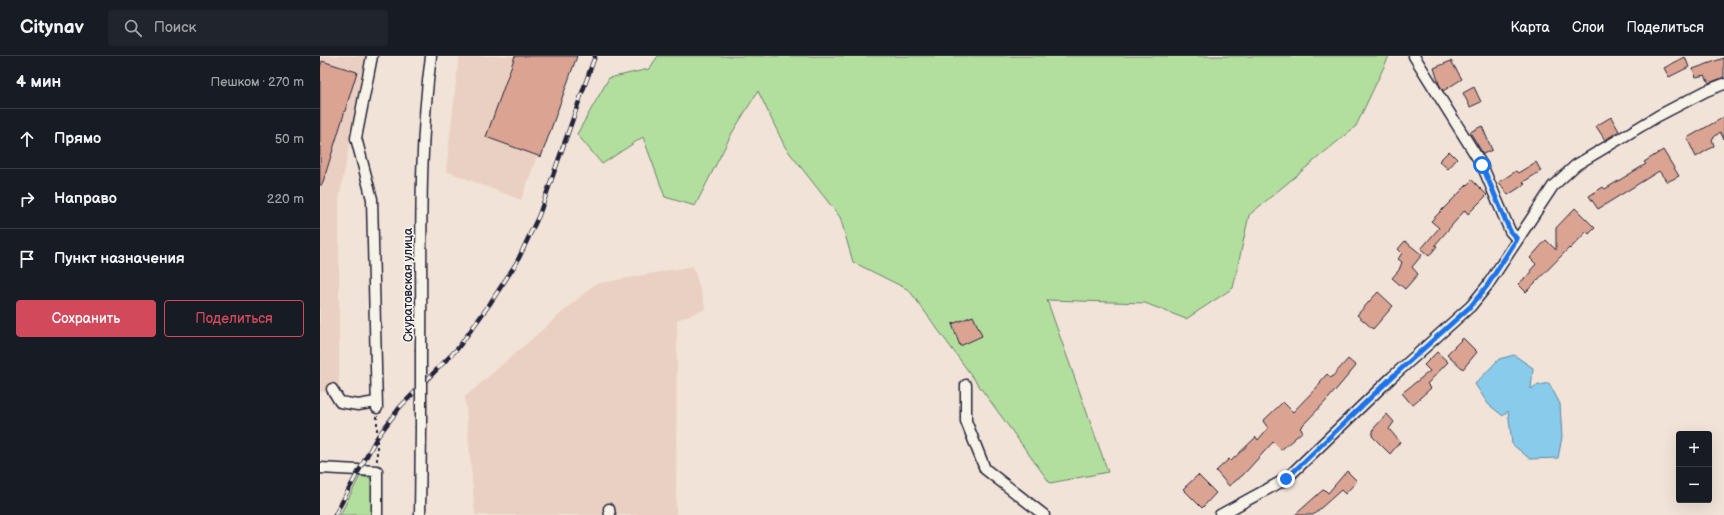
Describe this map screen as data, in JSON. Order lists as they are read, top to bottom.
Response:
{
  "streets": {
    "street": ["Скуратовская улица"]
  },
  "page": {
    "header": "Citynav",
    "search": "Поиск",
    "nav": ["Карта", "Слои", "Поделиться"],
    "heading": ["4 мин", "Пешком · 270 m"],
    "list": [
      ["Прямо", "50 m"],
      ["Направо", "220 m"],
      "Пункт назначения"
    ],
    "buttons": ["Сохранить", "Поделиться"],
    "map_buttons": ["+", "−"]
  }
}
